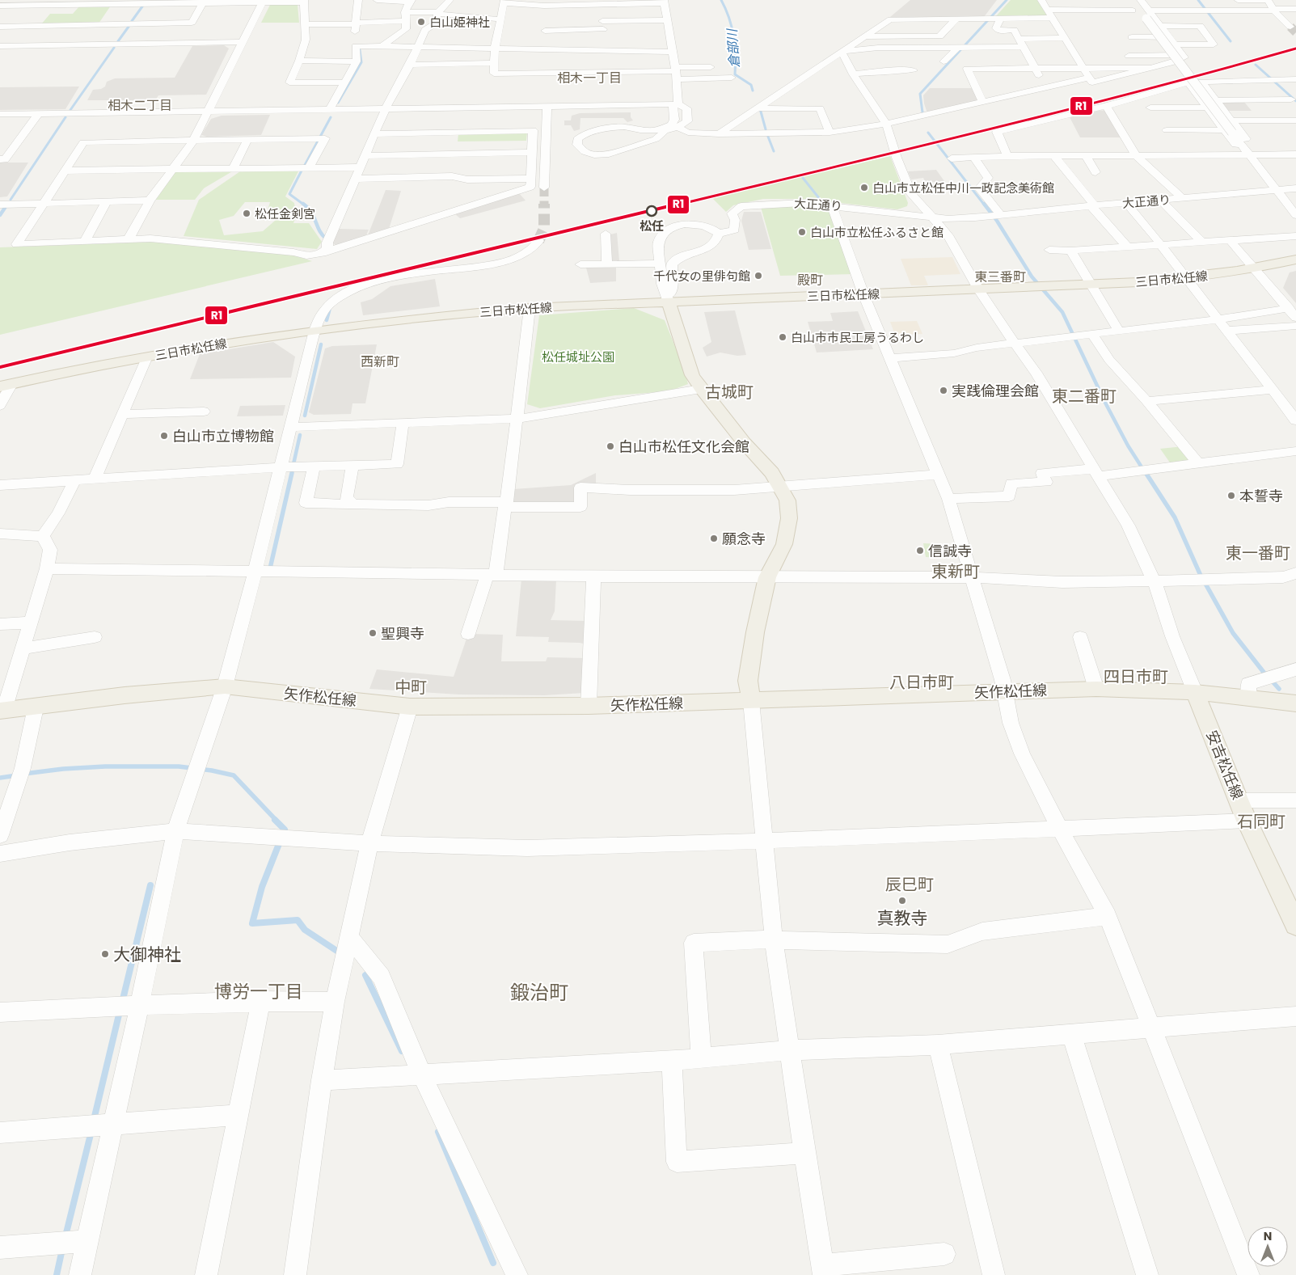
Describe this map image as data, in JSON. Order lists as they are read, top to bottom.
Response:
{
  "streets": {
    "main road": ["三日市松任線", "矢作松任線", "安吉松任線"],
    "street": ["大正通り"]
  },
  "crossings": [
    ["矢作松任線", "安吉松任線"]
  ],
  "districts": [
    "相木一丁目",
    "相木二丁目",
    "東三番町",
    "殿町",
    "西新町",
    "古城町",
    "東二番町",
    "東一番町",
    "東新町",
    "四日市町",
    "八日市町",
    "中町",
    "石同町",
    "辰巳町",
    "博労一丁目",
    "鍛治町"
  ],
  "water": ["倉部川"],
  "parks": ["松任城址公園"],
  "places": [
    "白山姫神社",
    "白山市立松任中川一政記念美術館",
    "松任",
    "松任金剣宮",
    "白山市立松任ふるさと館",
    "千代女の里俳句館",
    "白山市市民工房うるわし",
    "実践倫理会館",
    "白山市立博物館",
    "白山市松任文化会館",
    "本誓寺",
    "願念寺",
    "信誠寺",
    "聖興寺",
    "真教寺",
    "大御神社"
  ],
  "lines": ["transit line R1"],
  "north": "top"
}
